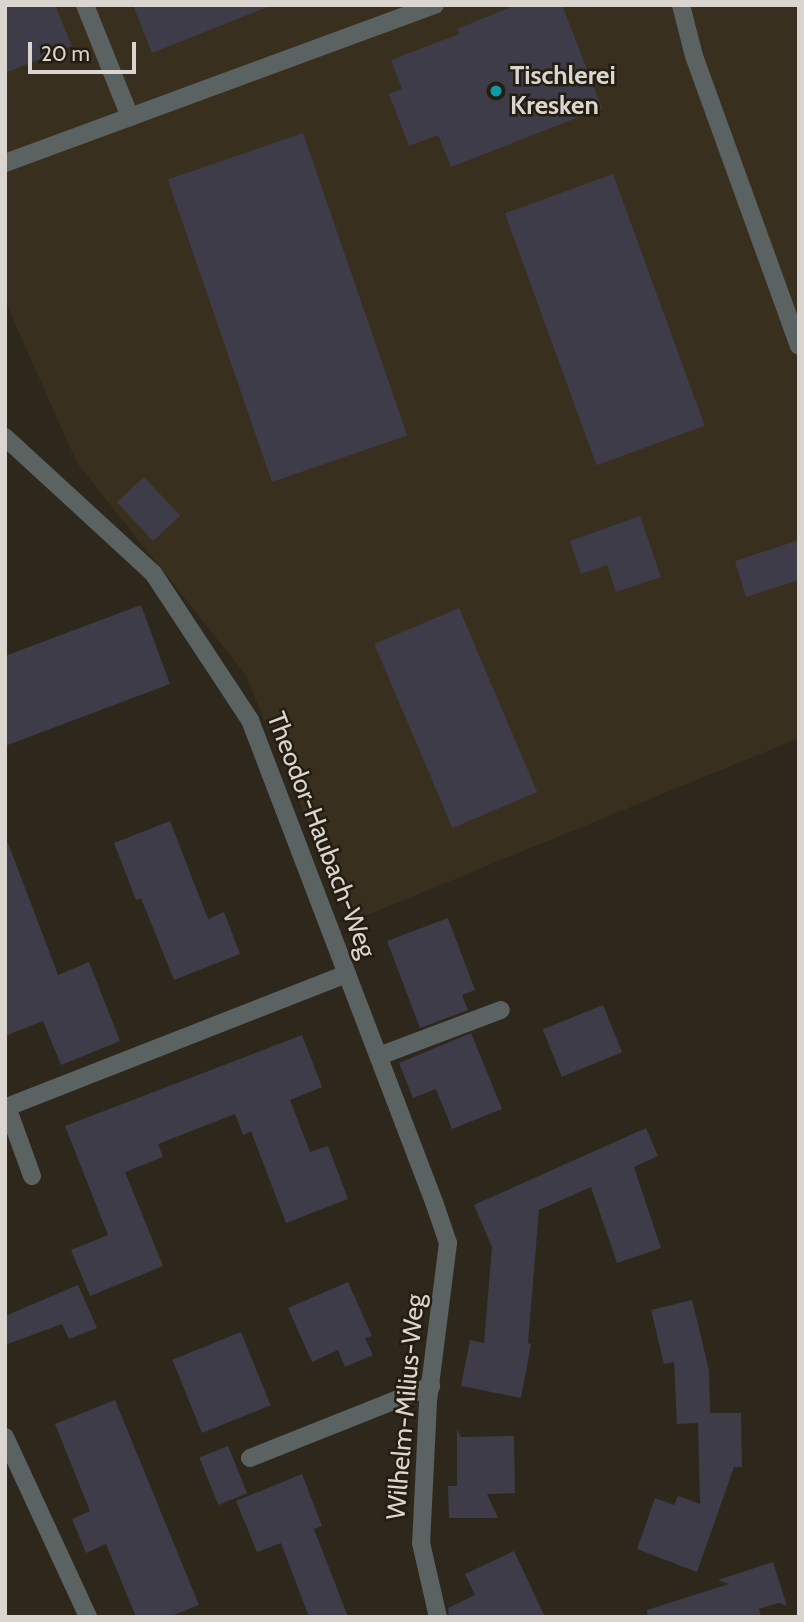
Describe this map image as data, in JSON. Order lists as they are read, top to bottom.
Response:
{
  "streets": {
    "street": ["Theodor-Haubach-Weg", "Wilhelm-Milius-Weg"]
  },
  "crossings": [
    ["Theodor-Haubach-Weg", "Wilhelm-Milius-Weg"]
  ],
  "places": ["Tischlerei Kresken"],
  "scale_bar": "20 m"
}
